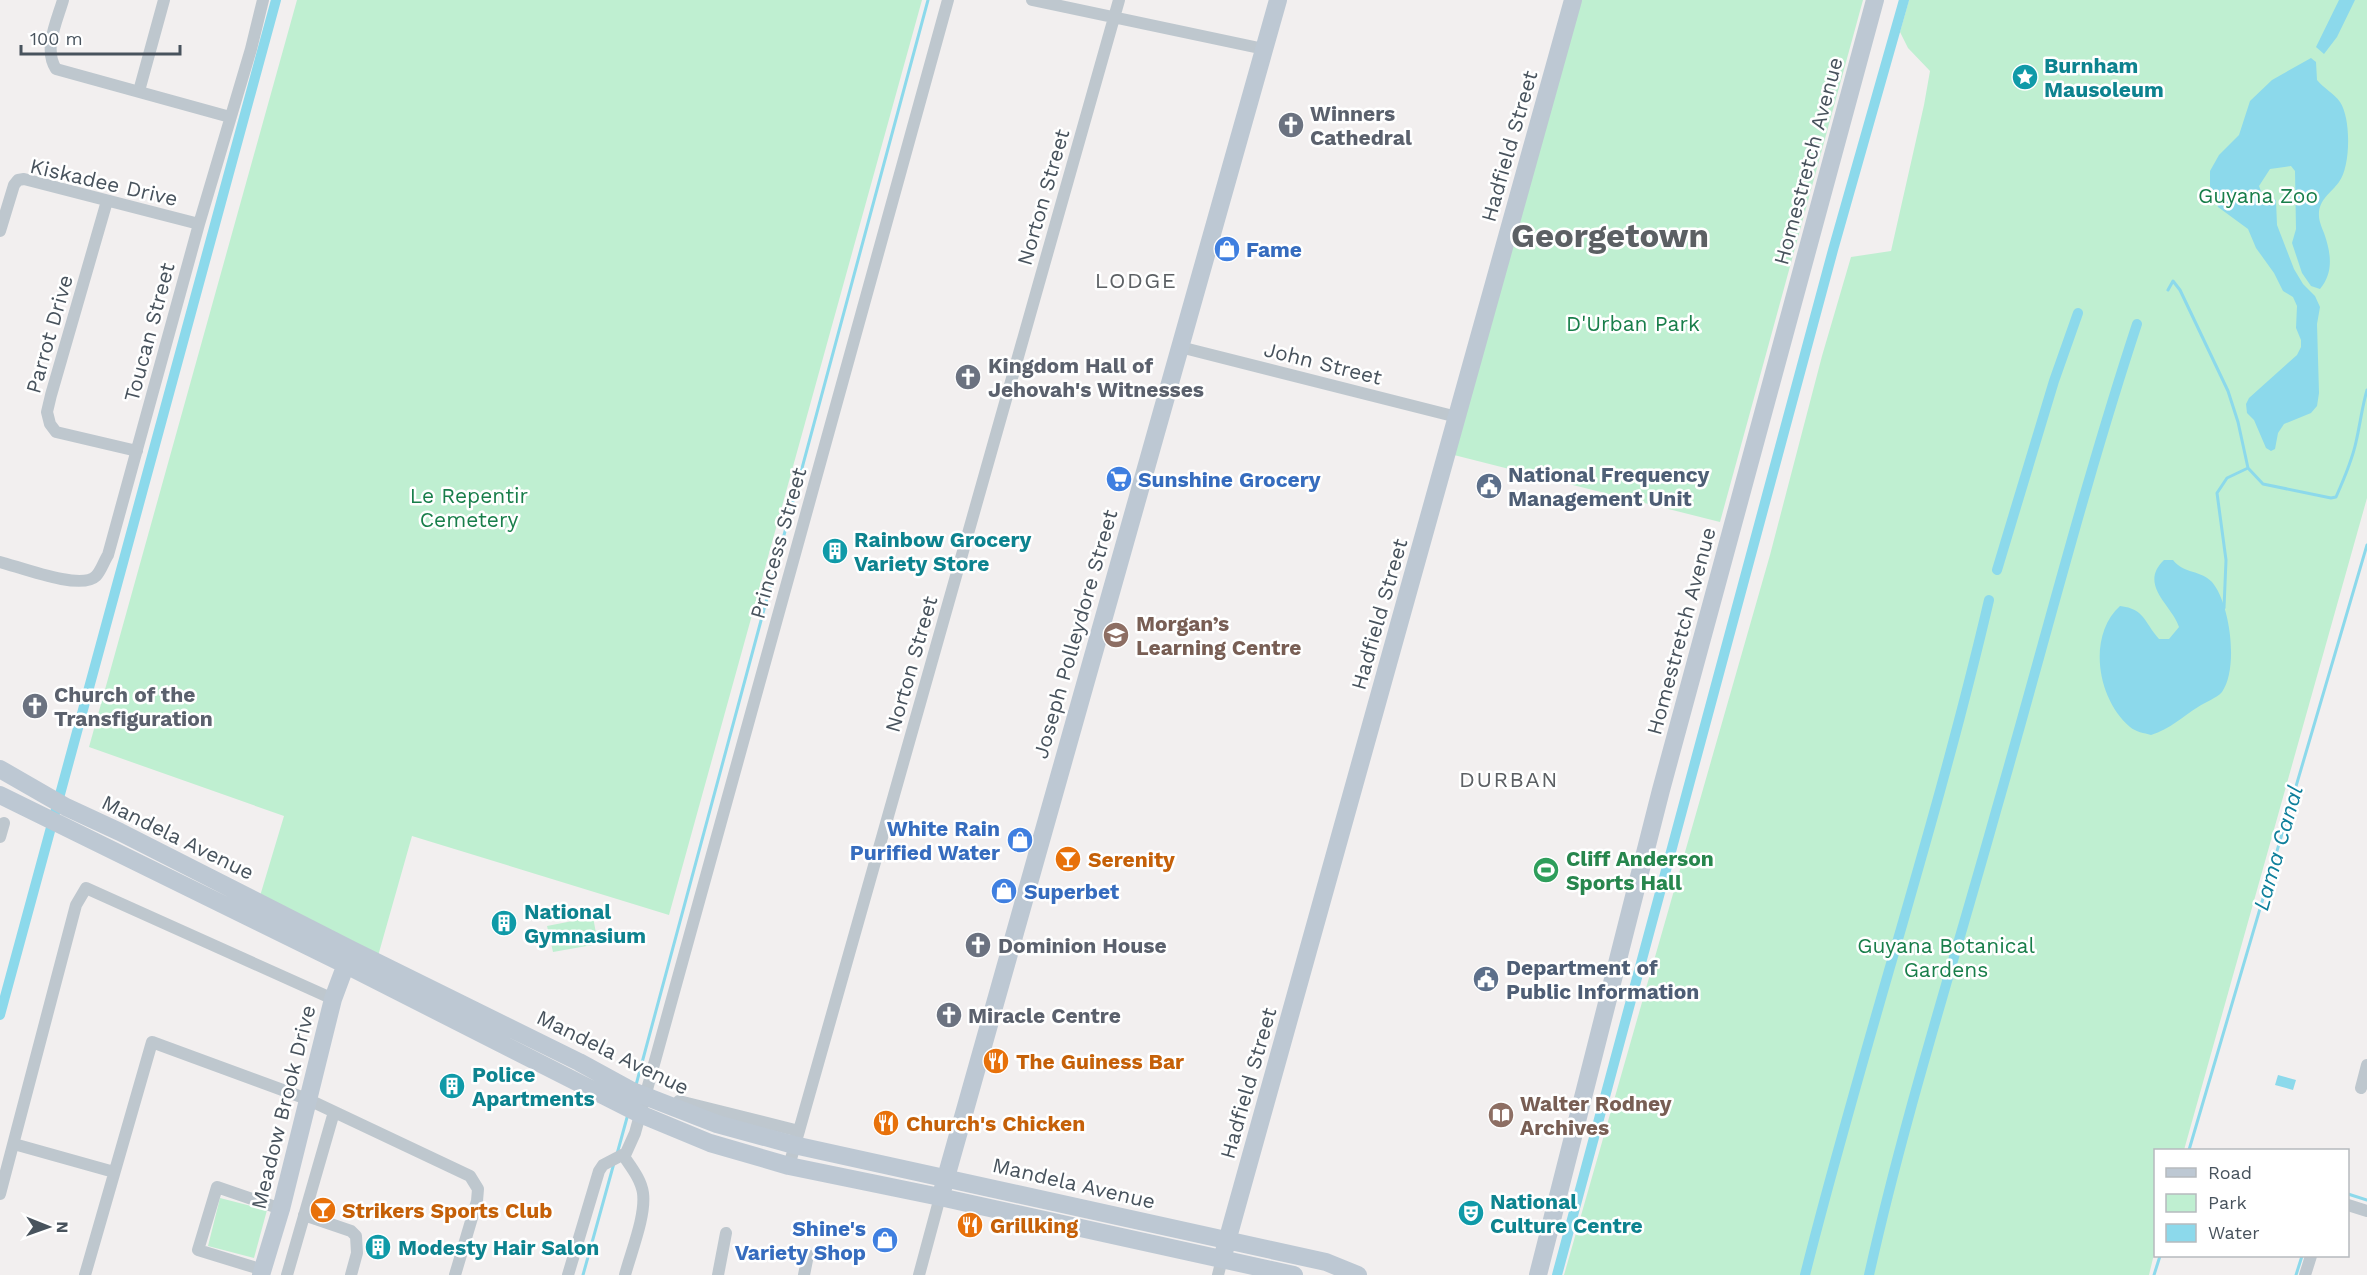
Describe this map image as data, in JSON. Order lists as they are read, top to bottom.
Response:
{
  "streets": {
    "main road": [
      "Hadfield Street",
      "Homestretch Avenue",
      "Joseph Polleydore Street",
      "Mandela Avenue",
      "Meadow Brook Drive"
    ],
    "street": [
      "Kiskadee Drive",
      "Norton Street",
      "Toucan Street",
      "Parrot Drive",
      "John Street",
      "Princess Street"
    ]
  },
  "crossings": [
    ["Hadfield Street", "John Street"],
    ["Hadfield Street", "Mandela Avenue"],
    ["Kiskadee Drive", "Toucan Street"],
    ["Kiskadee Drive", "Parrot Drive"],
    ["Norton Street", "Mandela Avenue"],
    ["Toucan Street", "Parrot Drive"],
    ["John Street", "Joseph Polleydore Street"],
    ["Princess Street", "Mandela Avenue"],
    ["Joseph Polleydore Street", "Mandela Avenue"],
    ["Mandela Avenue", "Meadow Brook Drive"]
  ],
  "districts": ["Georgetown", "LODGE", "DURBAN"],
  "water": ["Lama Canal"],
  "parks": [
    "Guyana Zoo",
    "D'Urban Park",
    "Le Repentir Cemetery",
    "Guyana Botanical Gardens"
  ],
  "places": {
    "place": ["Burnham Mausoleum"],
    "church": [
      "Winners Cathedral",
      "Kingdom Hall of Jehovah's Witnesses",
      "Church of the Transfiguration",
      "Dominion House",
      "Miracle Centre"
    ],
    "shop": [
      "Fame",
      "White Rain Purified Water",
      "Superbet",
      "Shine's Variety Shop"
    ],
    "supermarket": ["Sunshine Grocery"],
    "public building": ["National Frequency Management Unit", "Department of Public Information"],
    "building": [
      "Rainbow Grocery Variety Store",
      "National Gymnasium",
      "Police Apartments",
      "Modesty Hair Salon"
    ],
    "school or university": ["Morgan’s Learning Centre"],
    "bar": ["Serenity", "Strikers Sports Club"],
    "sports": ["Cliff Anderson Sports Hall"],
    "restaurant": ["The Guiness Bar", "Church's Chicken", "Grillking"],
    "library": ["Walter Rodney Archives"],
    "theatre": ["National Culture Centre"]
  },
  "legend": ["Road", "Park", "Water"],
  "scale_bar": "100 m",
  "north": "right"
}
